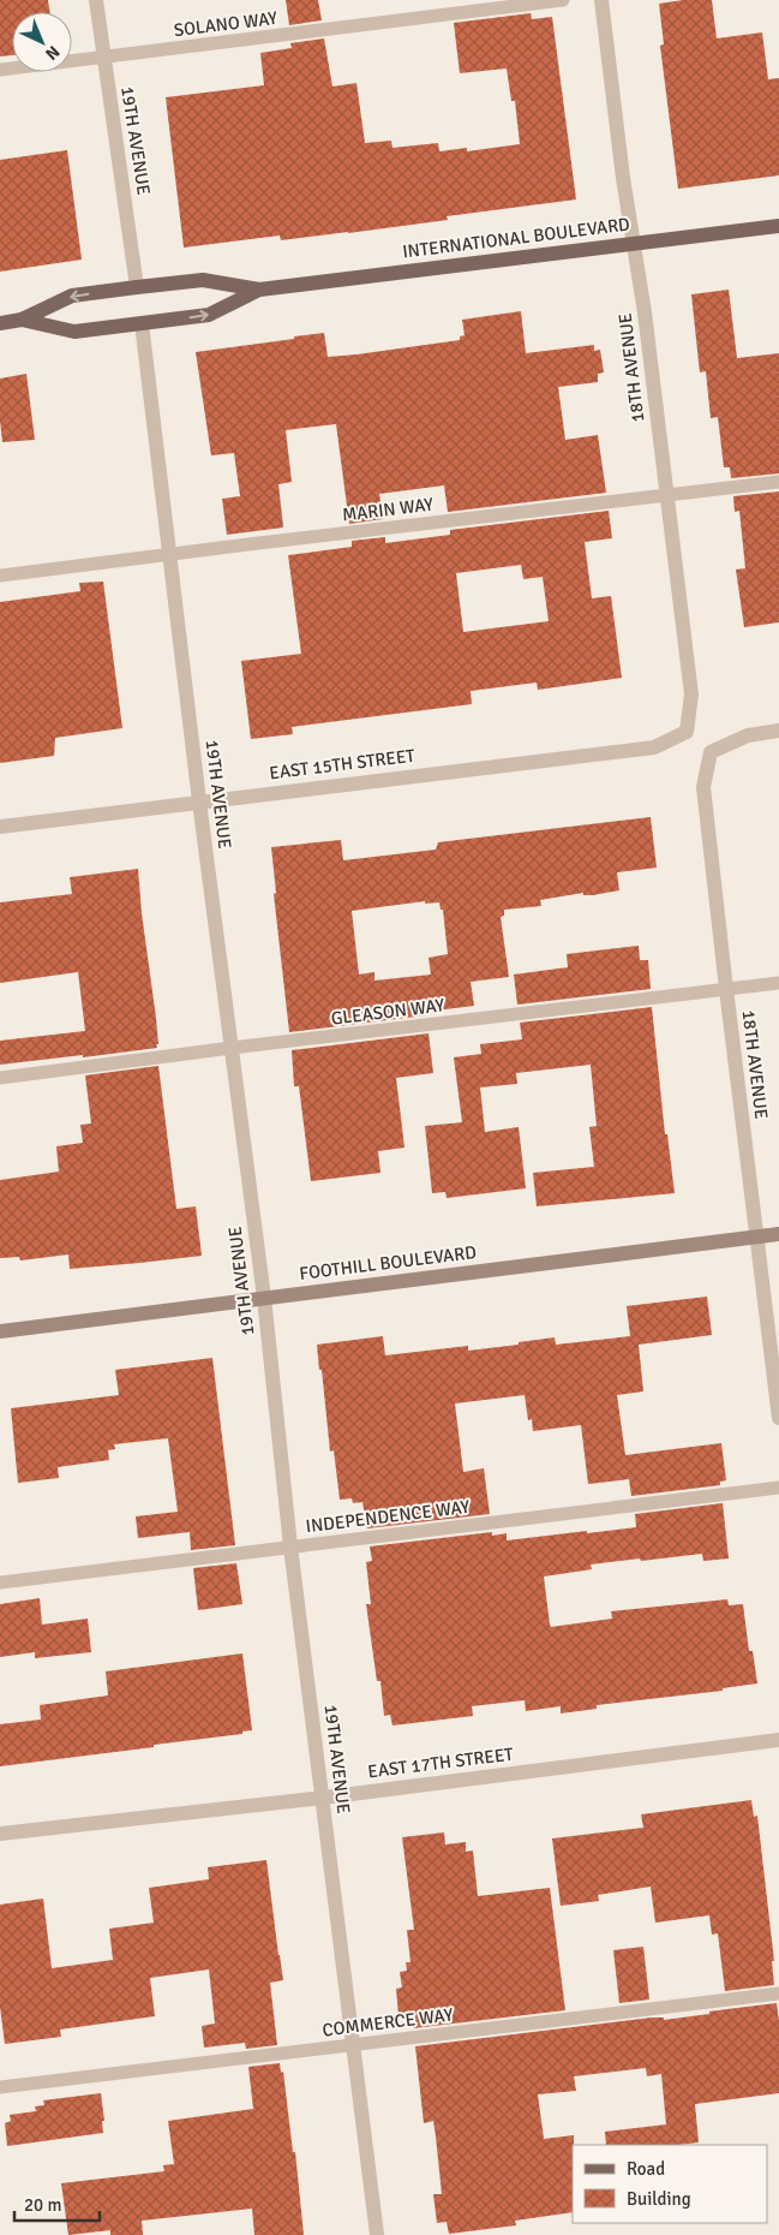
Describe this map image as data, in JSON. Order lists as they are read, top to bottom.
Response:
{
  "streets": {
    "main road": ["INTERNATIONAL BOULEVARD", "FOOTHILL BOULEVARD"],
    "street": [
      "19TH AVENUE",
      "18TH AVENUE",
      "EAST 15TH STREET",
      "EAST 17TH STREET"
    ],
    "lane": [
      "SOLANO WAY",
      "MARIN WAY",
      "GLEASON WAY",
      "INDEPENDENCE WAY",
      "COMMERCE WAY"
    ]
  },
  "crossings": [
    ["SOLANO WAY", "19TH AVENUE"],
    ["19TH AVENUE", "INTERNATIONAL BOULEVARD"],
    ["19TH AVENUE", "MARIN WAY"],
    ["19TH AVENUE", "EAST 15TH STREET"],
    ["19TH AVENUE", "GLEASON WAY"],
    ["19TH AVENUE", "FOOTHILL BOULEVARD"],
    ["19TH AVENUE", "INDEPENDENCE WAY"],
    ["19TH AVENUE", "EAST 17TH STREET"],
    ["19TH AVENUE", "COMMERCE WAY"],
    ["INTERNATIONAL BOULEVARD", "18TH AVENUE"],
    ["18TH AVENUE", "MARIN WAY"],
    ["18TH AVENUE", "EAST 15TH STREET"],
    ["18TH AVENUE", "GLEASON WAY"],
    ["18TH AVENUE", "FOOTHILL BOULEVARD"]
  ],
  "legend": ["Road", "Building"],
  "scale_bar": "20 m",
  "north": "bottom right"
}
